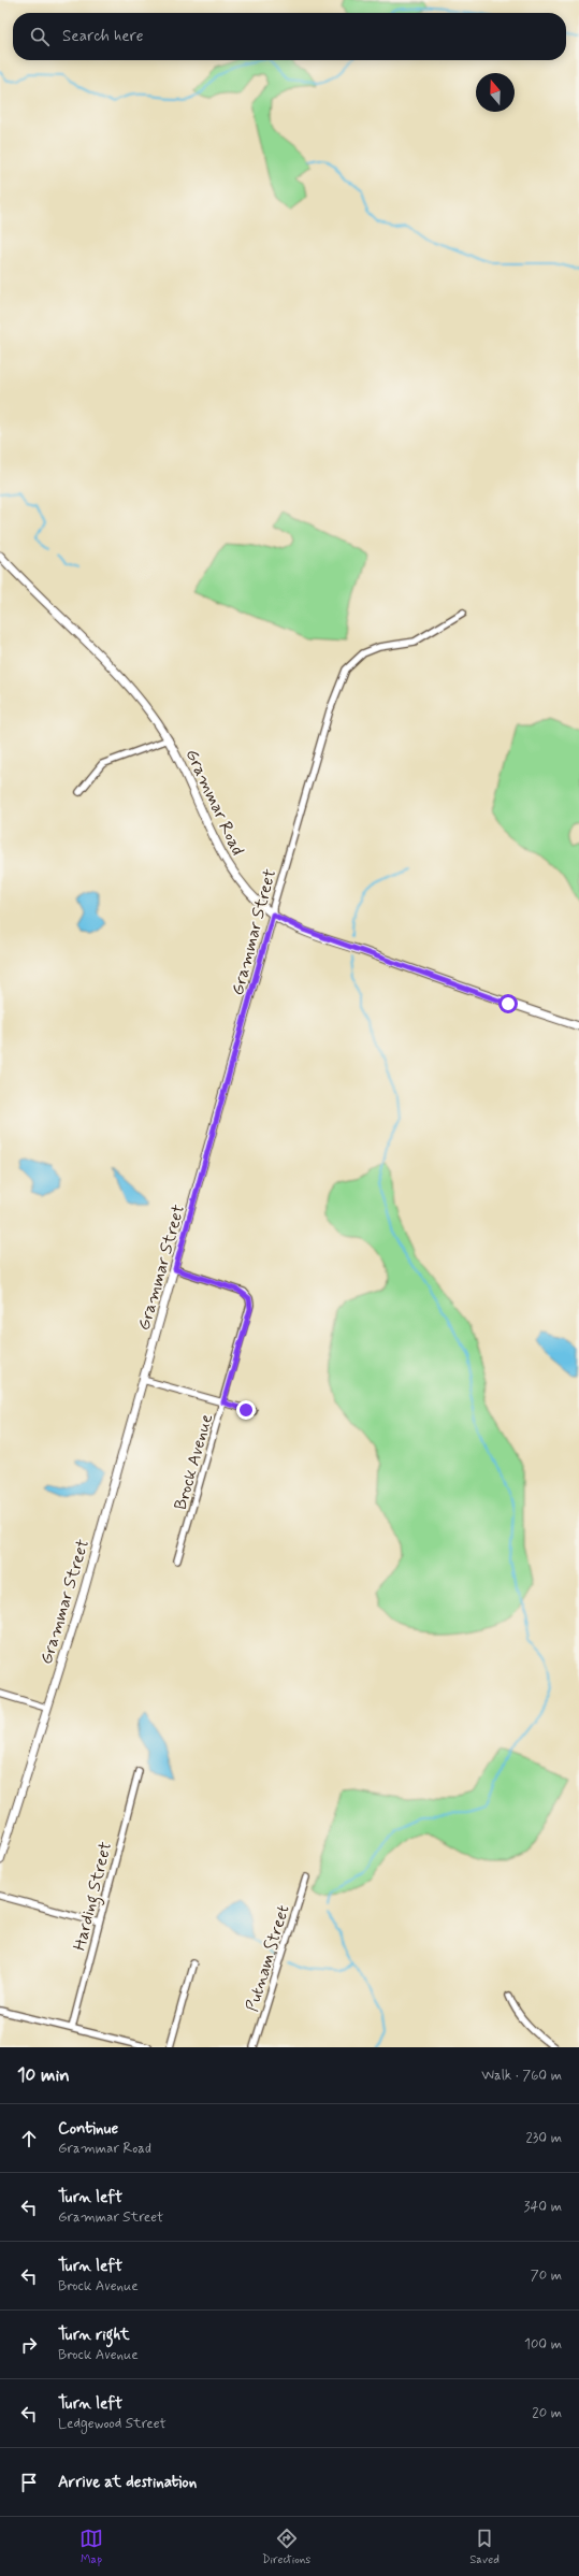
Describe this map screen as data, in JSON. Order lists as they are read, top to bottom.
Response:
{
  "streets": {
    "street": [
      "Grammar Road",
      "Grammar Street",
      "Brock Avenue",
      "Harding Street",
      "Putnam Street"
    ]
  },
  "crossings": [
    ["Grammar Road", "Grammar Street"],
    ["Grammar Street", "Brock Avenue"]
  ],
  "north": "top",
  "page": {
    "search": "Search here",
    "heading": ["10 min", "Walk · 760 m"],
    "list": [
      ["Continue", "Grammar Road", "230 m"],
      ["Turn left", "Grammar Street", "340 m"],
      ["Turn left", "Brock Avenue", "70 m"],
      ["Turn right", "Brock Avenue", "100 m"],
      ["Turn left", "Ledgewood Street", "20 m"],
      "Arrive at destination"
    ],
    "nav": ["Map", "Directions", "Saved"]
  }
}
